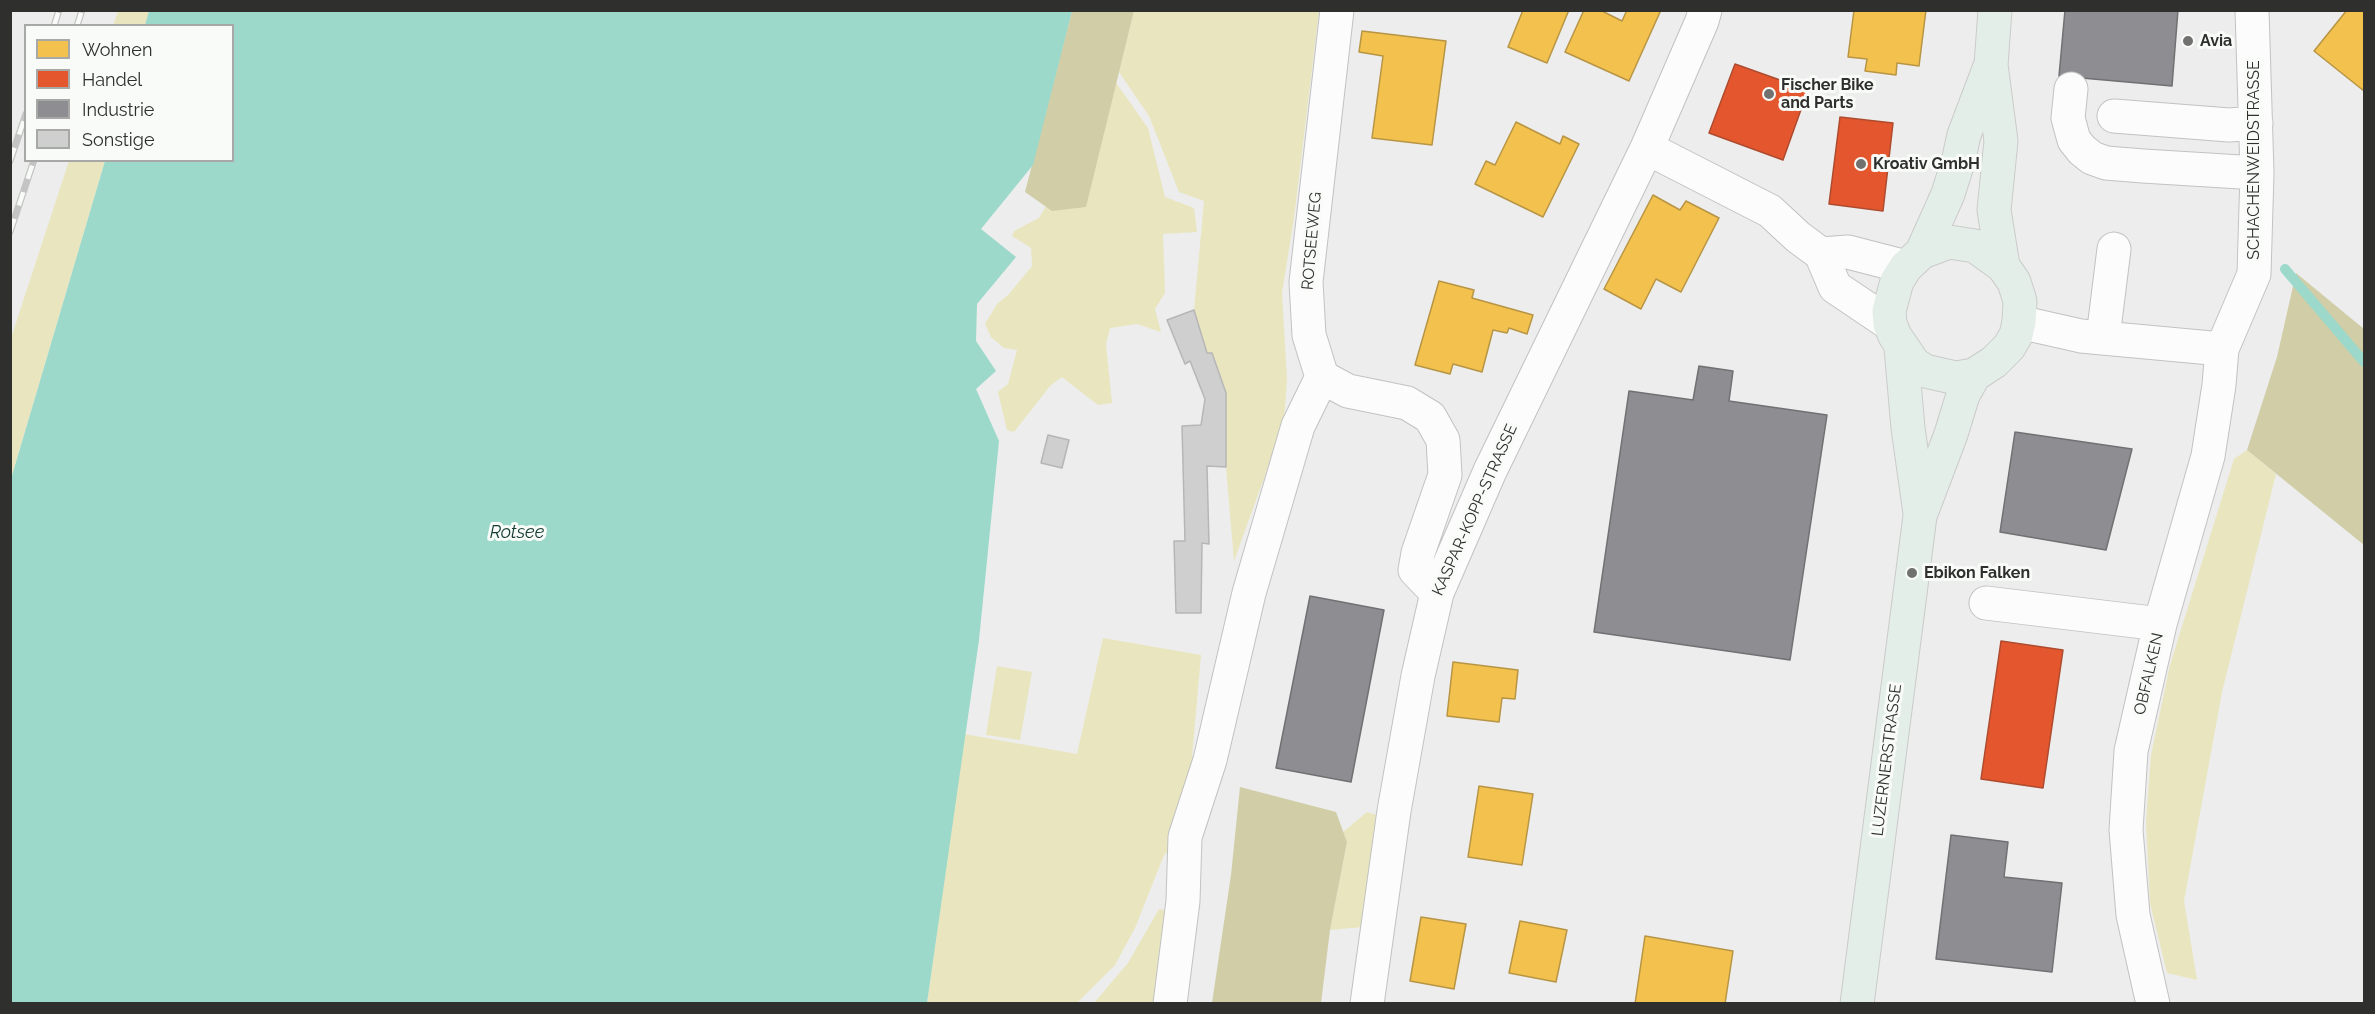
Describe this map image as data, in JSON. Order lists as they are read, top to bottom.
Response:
{
  "streets": {
    "main road": ["LUZERNERSTRASSE"],
    "street": [
      "SCHACHENWEIDSTRASSE",
      "ROTSEEWEG",
      "KASPAR-KOPP-STRASSE",
      "OBFALKEN"
    ]
  },
  "crossings": [
    ["SCHACHENWEIDSTRASSE", "OBFALKEN"]
  ],
  "water": ["Rotsee"],
  "places": [
    "Avia",
    "Fischer Bike and Parts",
    "Kroativ GmbH",
    "Ebikon Falken"
  ],
  "legend": [
    "Wohnen",
    "Handel",
    "Industrie",
    "Sonstige"
  ]
}
